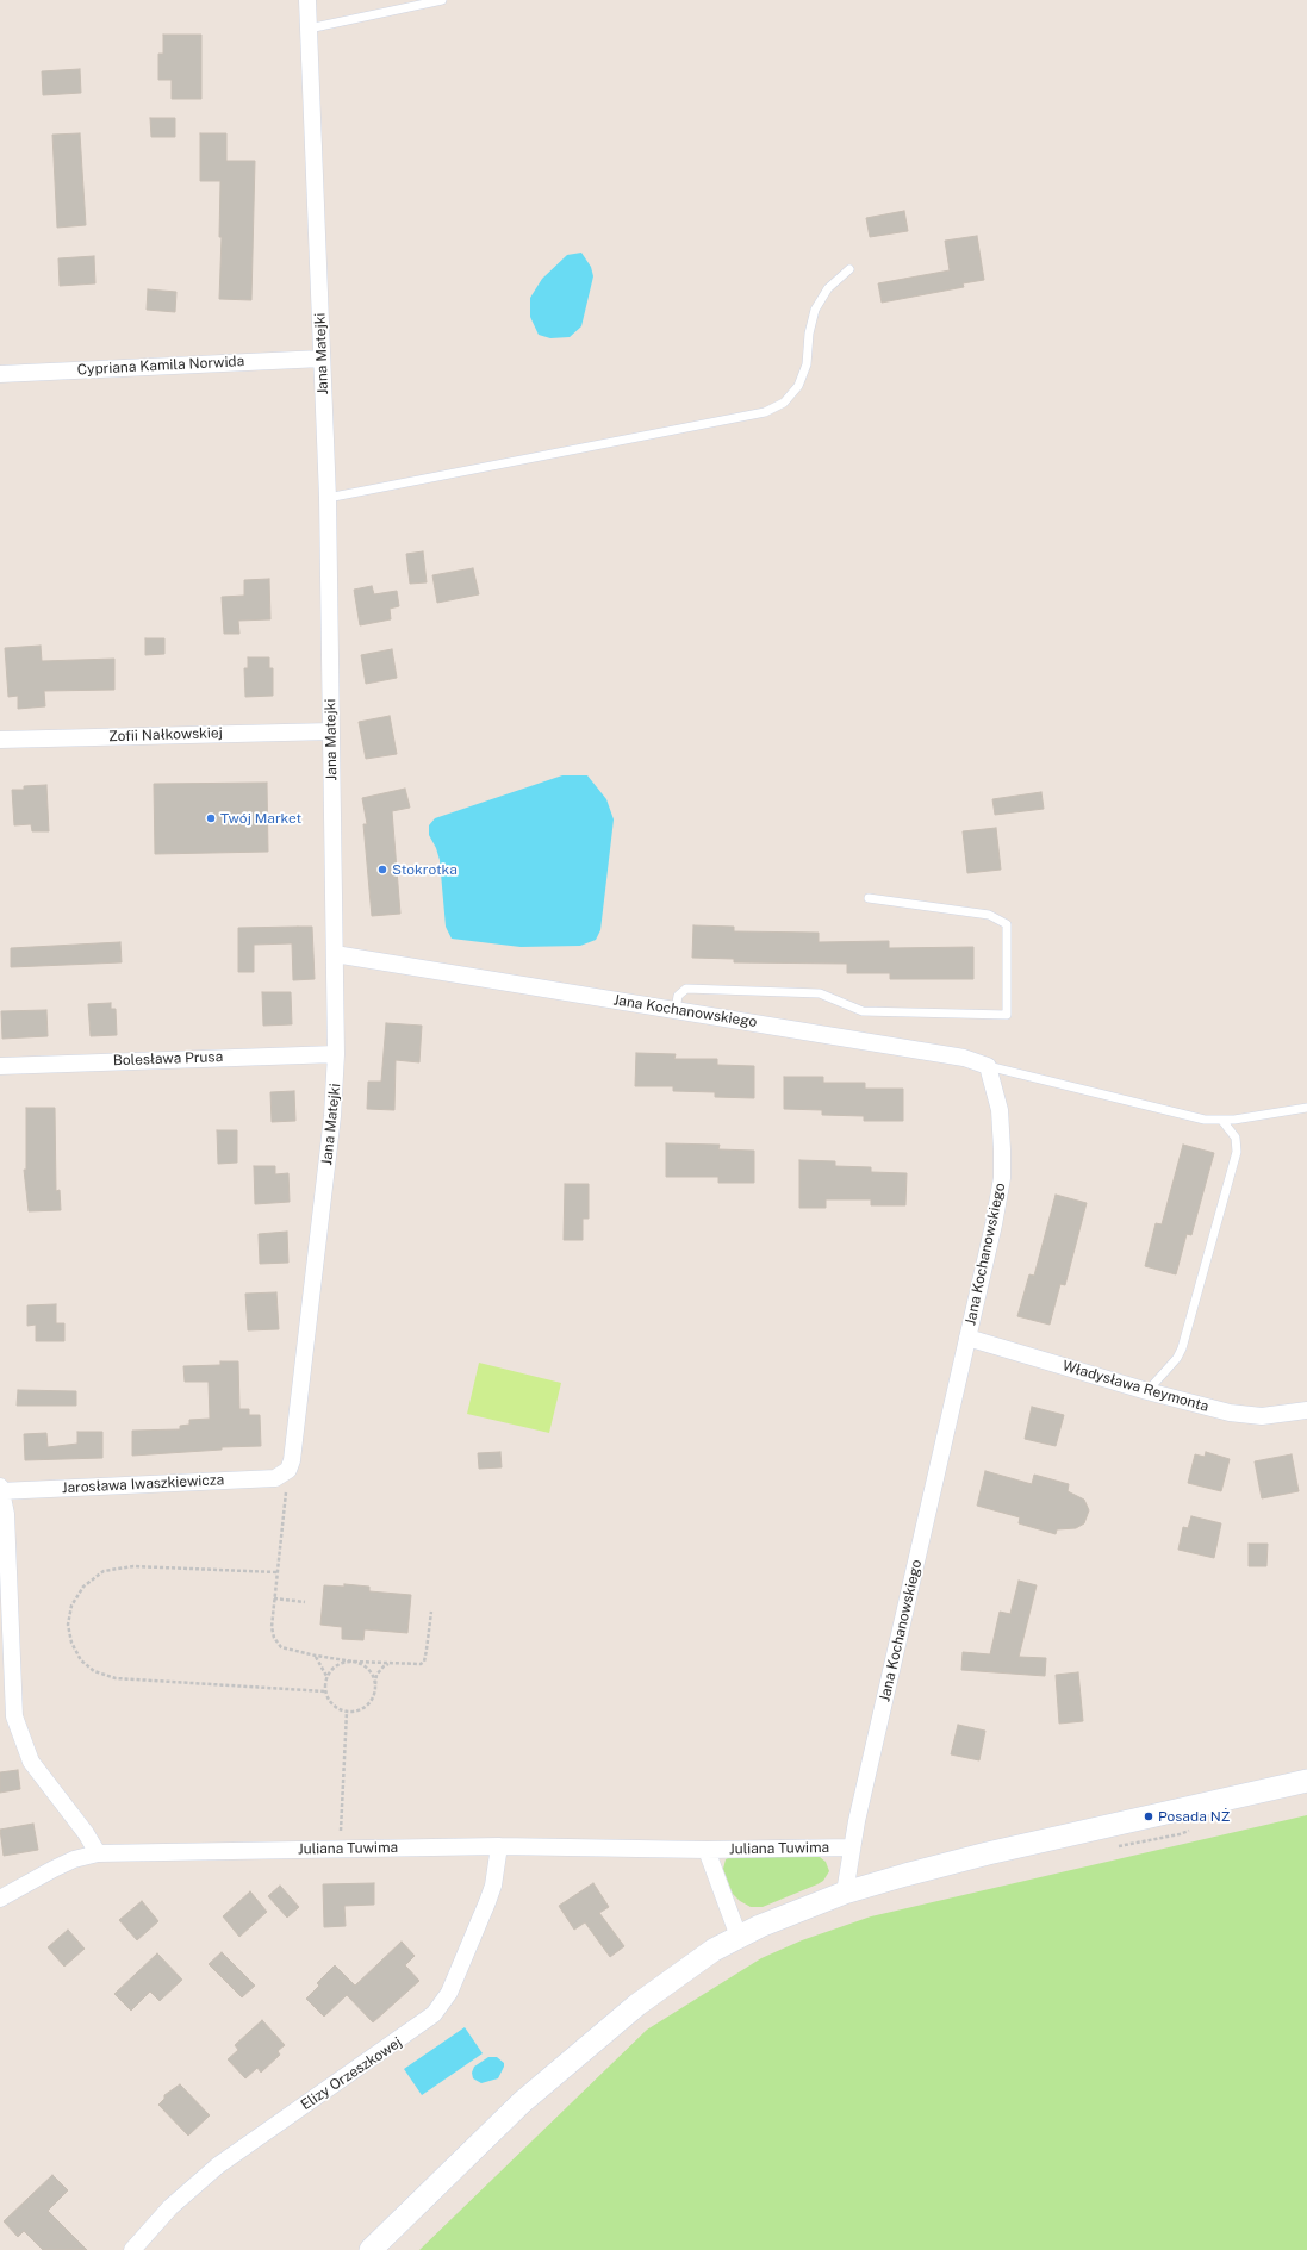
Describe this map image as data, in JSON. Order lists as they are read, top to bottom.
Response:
{
  "streets": {
    "street": [
      "Jana Matejki",
      "Cypriana Kamila Norwida",
      "Zofii Nałkowskiej",
      "Jana Kochanowskiego",
      "Bolesława Prusa",
      "Władysława Reymonta",
      "Jarosława Iwaszkiewicza",
      "Juliana Tuwima",
      "Elizy Orzeszkowej"
    ]
  },
  "crossings": [
    ["Jana Matejki", "Cypriana Kamila Norwida"],
    ["Jana Matejki", "Zofii Nałkowskiej"],
    ["Jana Matejki", "Jana Kochanowskiego"],
    ["Jana Matejki", "Bolesława Prusa"],
    ["Jana Matejki", "Jarosława Iwaszkiewicza"],
    ["Jana Kochanowskiego", "Władysława Reymonta"],
    ["Jana Kochanowskiego", "Juliana Tuwima"],
    ["Juliana Tuwima", "Elizy Orzeszkowej"]
  ],
  "places": ["Twój Market", "Stokrotka", "Posada NŻ"]
}
